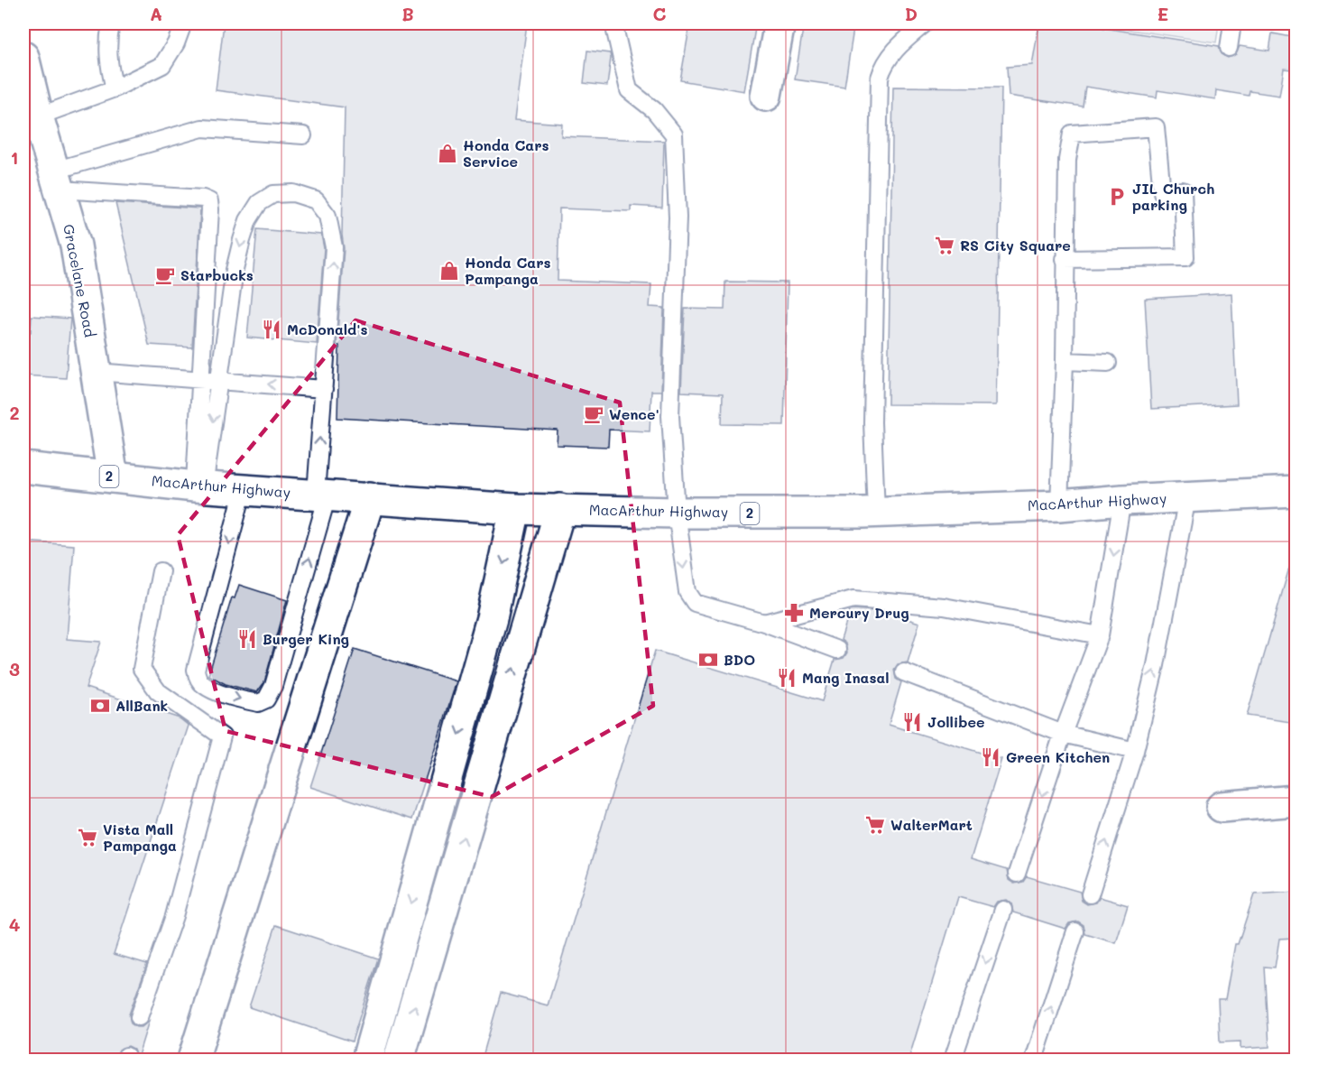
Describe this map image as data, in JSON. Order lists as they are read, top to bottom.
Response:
{
  "streets": {
    "main road": ["Gracelane Road", "2", "MacArthur Highway"]
  },
  "crossings": [
    ["Gracelane Road", "MacArthur Highway"]
  ],
  "places": {
    "shop": ["Honda Cars Service", "Honda Cars Pampanga"],
    "parking": ["JIL Church parking"],
    "supermarket": ["RS City Square", "WalterMart", "Vista Mall Pampanga"],
    "cafe": ["Starbucks", "Wence'"],
    "restaurant": [
      "McDonald's",
      "Burger King",
      "Mang Inasal",
      "Jollibee",
      "Green Kitchen"
    ],
    "pharmacy": ["Mercury Drug"],
    "bank": ["BDO", "AllBank"]
  },
  "grid": {
    "columns": [
      "A",
      "B",
      "C",
      "D",
      "E"
    ],
    "rows": [
      "1",
      "2",
      "3",
      "4"
    ]
  }
}
